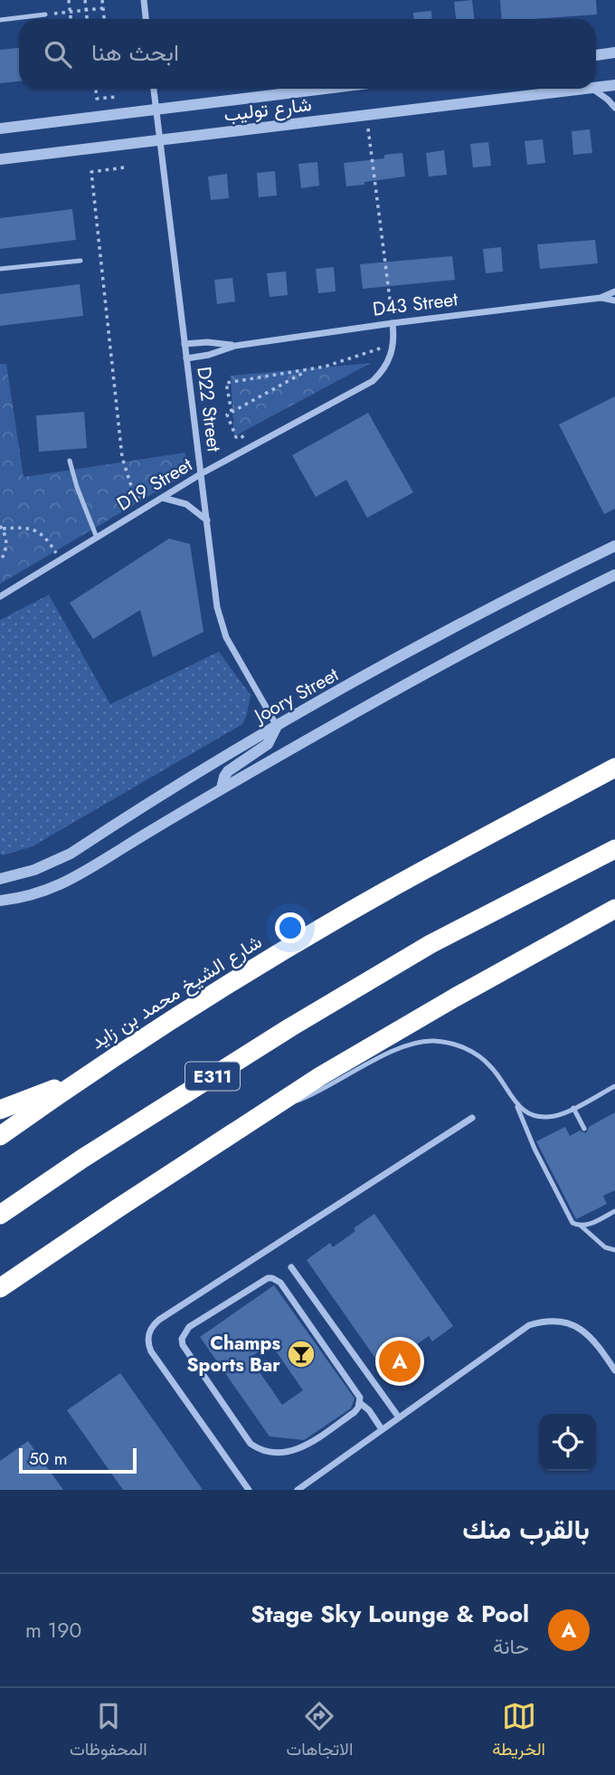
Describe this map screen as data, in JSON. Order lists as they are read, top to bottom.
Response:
{
  "streets": {
    "highway": ["شارع الشيخ محمد بن زايد", "E311"],
    "street": [
      "شارع توليب",
      "D43 Street",
      "D22 Street",
      "D19 Street",
      "Joory Street"
    ]
  },
  "crossings": [
    ["شارع توليب", "D22 Street"],
    ["D43 Street", "D22 Street"],
    ["D43 Street", "D19 Street"],
    ["D22 Street", "D19 Street"],
    ["D22 Street", "Joory Street"]
  ],
  "places": {
    "bar": ["Champs Sports Bar"]
  },
  "scale_bar": "50 m",
  "page": {
    "search": "ابحث هنا",
    "pins": "A",
    "scale": "50 m",
    "heading": "بالقرب منك",
    "list": [
      {
        "mark": "A",
        "name": "Stage Sky Lounge & Pool",
        "note": "حانة",
        "value": "190 m"
      }
    ],
    "nav": ["الخريطة", "الاتجاهات", "المحفوظات"]
  }
}
